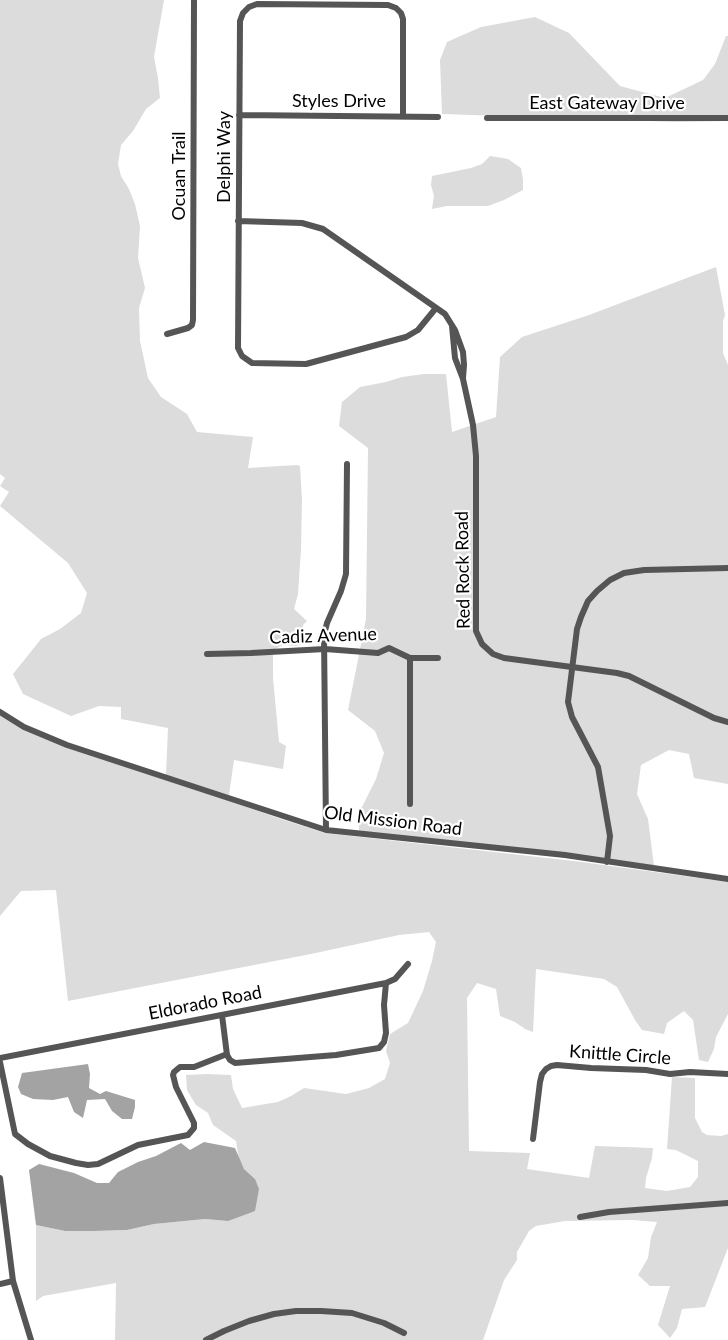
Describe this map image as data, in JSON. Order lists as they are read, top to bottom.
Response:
{
  "streets": {
    "street": [
      "Styles Drive",
      "East Gateway Drive",
      "Delphi Way",
      "Ocuan Trail",
      "Red Rock Road",
      "Cadiz Avenue",
      "Old Mission Road",
      "Eldorado Road",
      "Knittle Circle"
    ]
  },
  "crossings": [
    ["Styles Drive", "Delphi Way"],
    ["Delphi Way", "Red Rock Road"]
  ]
}
